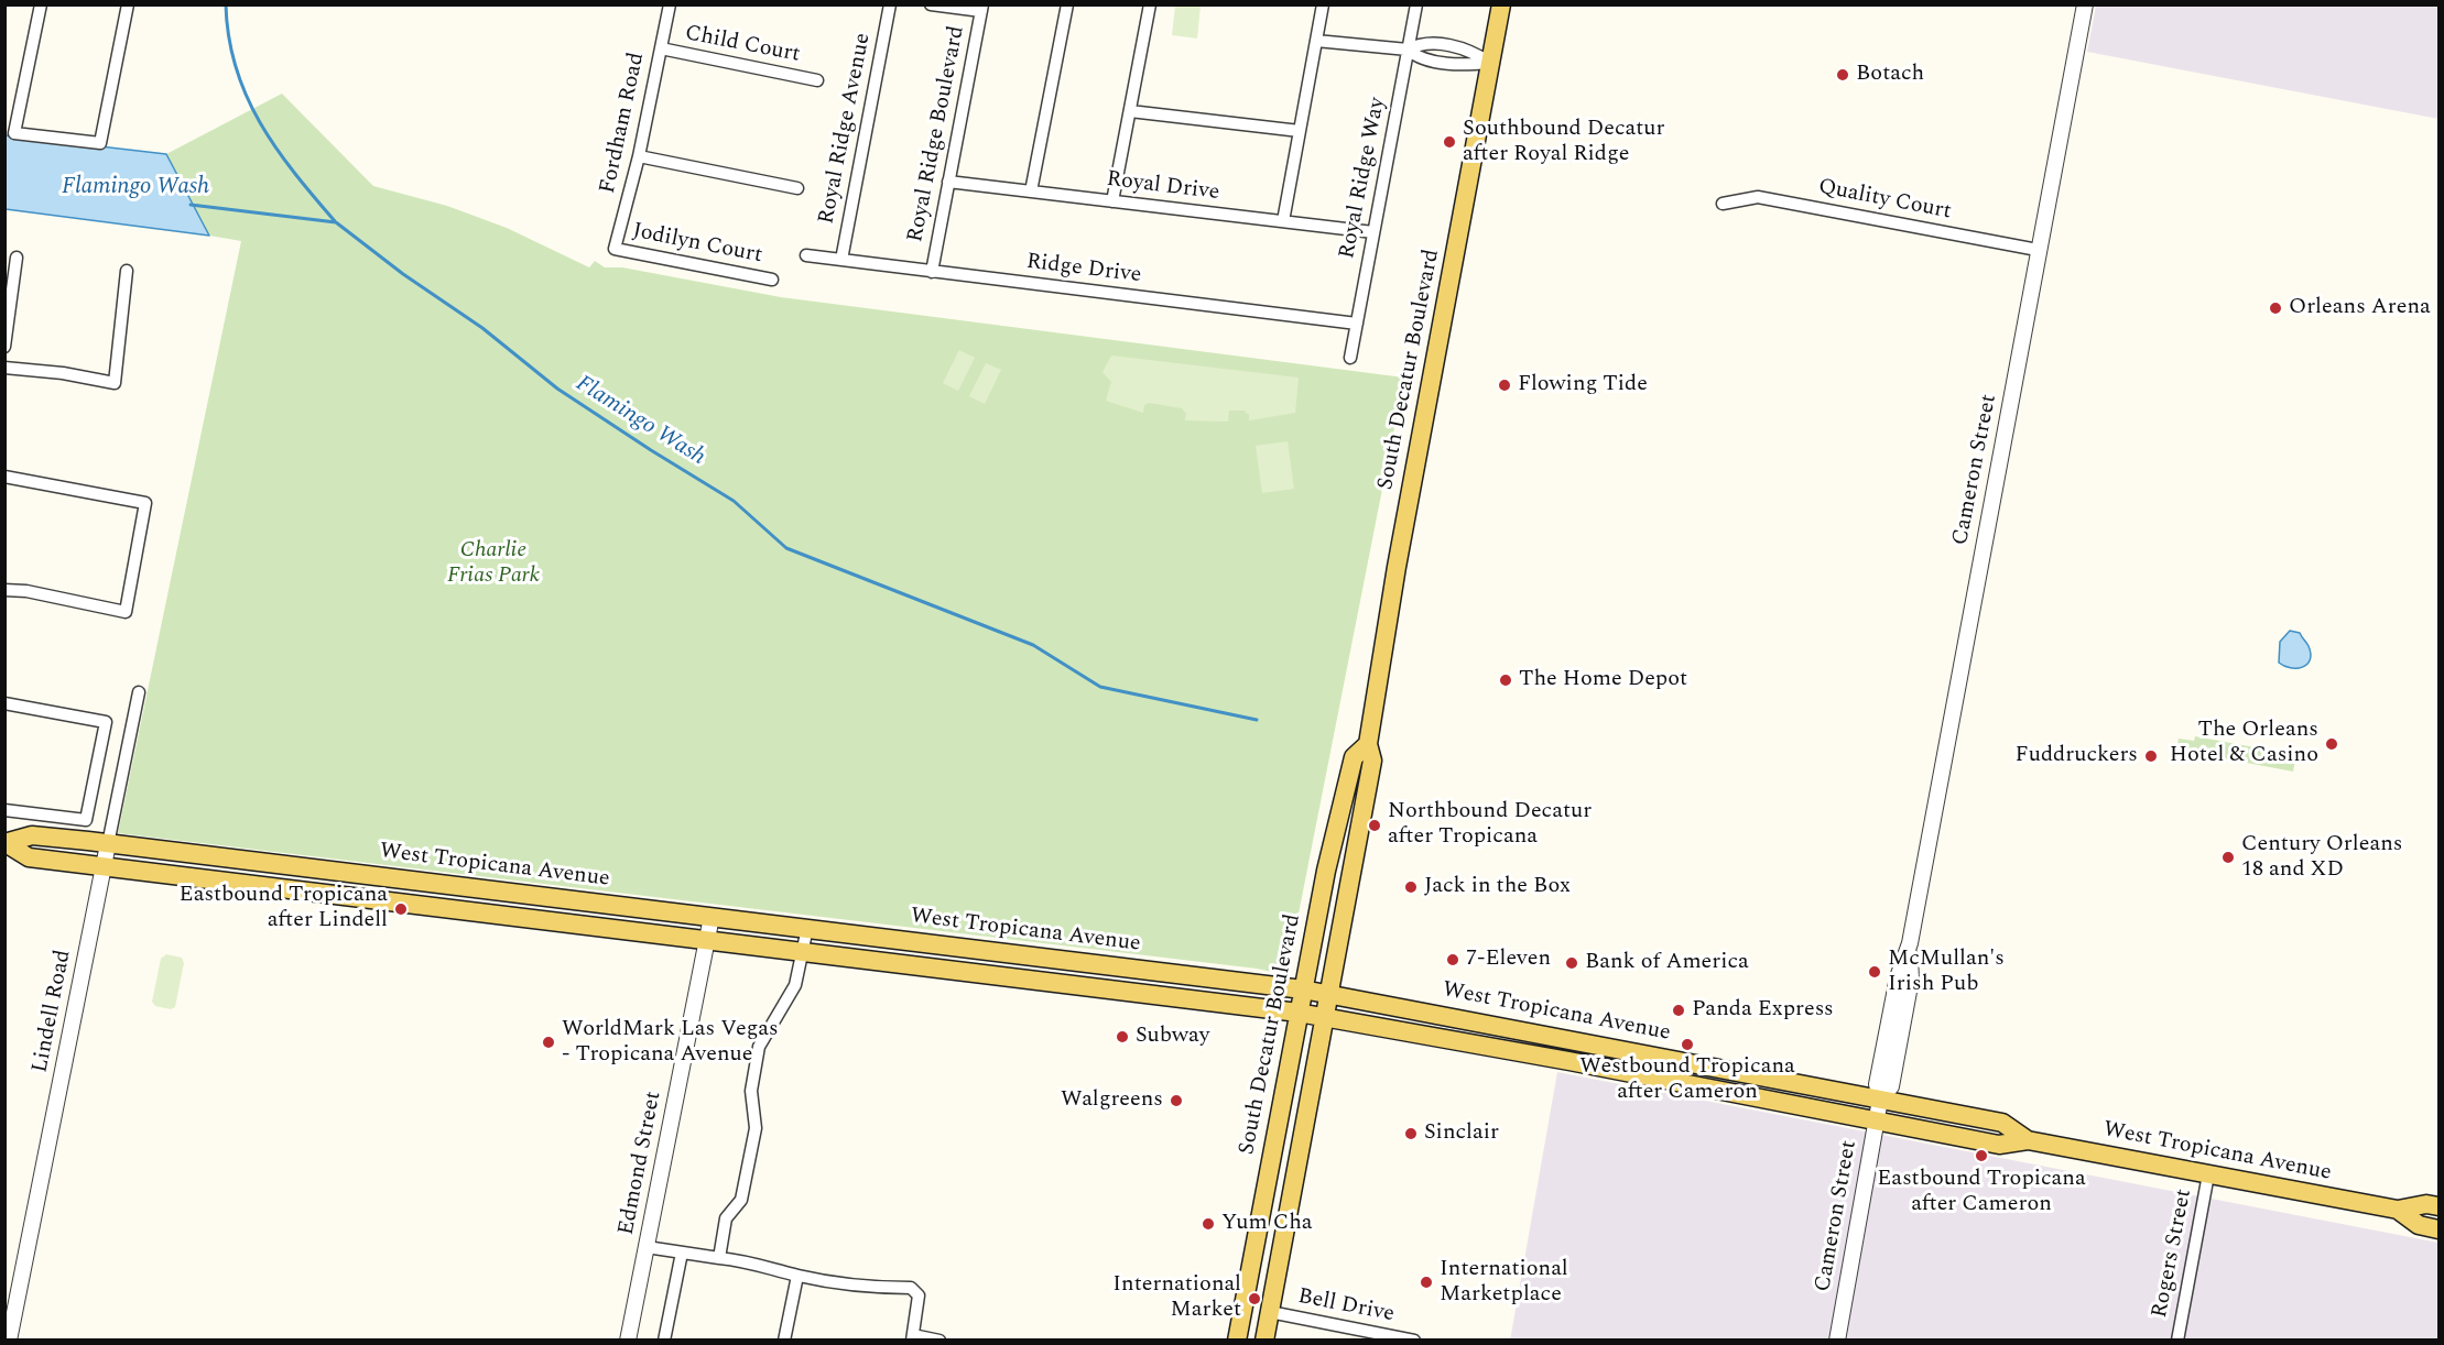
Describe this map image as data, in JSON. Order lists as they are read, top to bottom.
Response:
{
  "streets": {
    "main road": ["South Decatur Boulevard", "West Tropicana Avenue"],
    "street": [
      "Child Court",
      "Fordham Road",
      "Royal Ridge Avenue",
      "Royal Ridge Boulevard",
      "Royal Ridge Way",
      "Royal Drive",
      "Quality Court",
      "Jodilyn Court",
      "Ridge Drive",
      "Cameron Street",
      "Lindell Road",
      "Edmond Street",
      "Rogers Street",
      "Bell Drive"
    ]
  },
  "crossings": [
    ["Child Court", "Fordham Road"],
    ["Fordham Road", "Jodilyn Court"],
    ["Royal Ridge Avenue", "Ridge Drive"],
    ["Royal Ridge Boulevard", "Royal Drive"],
    ["Royal Ridge Boulevard", "Ridge Drive"],
    ["Royal Ridge Way", "Royal Drive"],
    ["Royal Ridge Way", "Ridge Drive"],
    ["Quality Court", "Cameron Street"],
    ["South Decatur Boulevard", "West Tropicana Avenue"],
    ["South Decatur Boulevard", "Bell Drive"],
    ["Cameron Street", "West Tropicana Avenue"],
    ["West Tropicana Avenue", "Lindell Road"],
    ["West Tropicana Avenue", "Edmond Street"],
    ["West Tropicana Avenue", "Rogers Street"]
  ],
  "water": ["Flamingo Wash"],
  "parks": ["Charlie Frias Park"],
  "places": [
    "Botach",
    "Southbound Decatur after Royal Ridge",
    "Orleans Arena",
    "Flowing Tide",
    "The Home Depot",
    "The Orleans Hotel & Casino",
    "Fuddruckers",
    "Northbound Decatur after Tropicana",
    "Century Orleans 18 and XD",
    "Jack in the Box",
    "Eastbound Tropicana after Lindell",
    "7-Eleven",
    "Bank of America",
    "McMullan's Irish Pub",
    "Panda Express",
    "Subway",
    "WorldMark Las Vegas - Tropicana Avenue",
    "Westbound Tropicana after Cameron",
    "Walgreens",
    "Sinclair",
    "Eastbound Tropicana after Cameron",
    "Yum Cha",
    "International Marketplace",
    "International Market"
  ]
}
